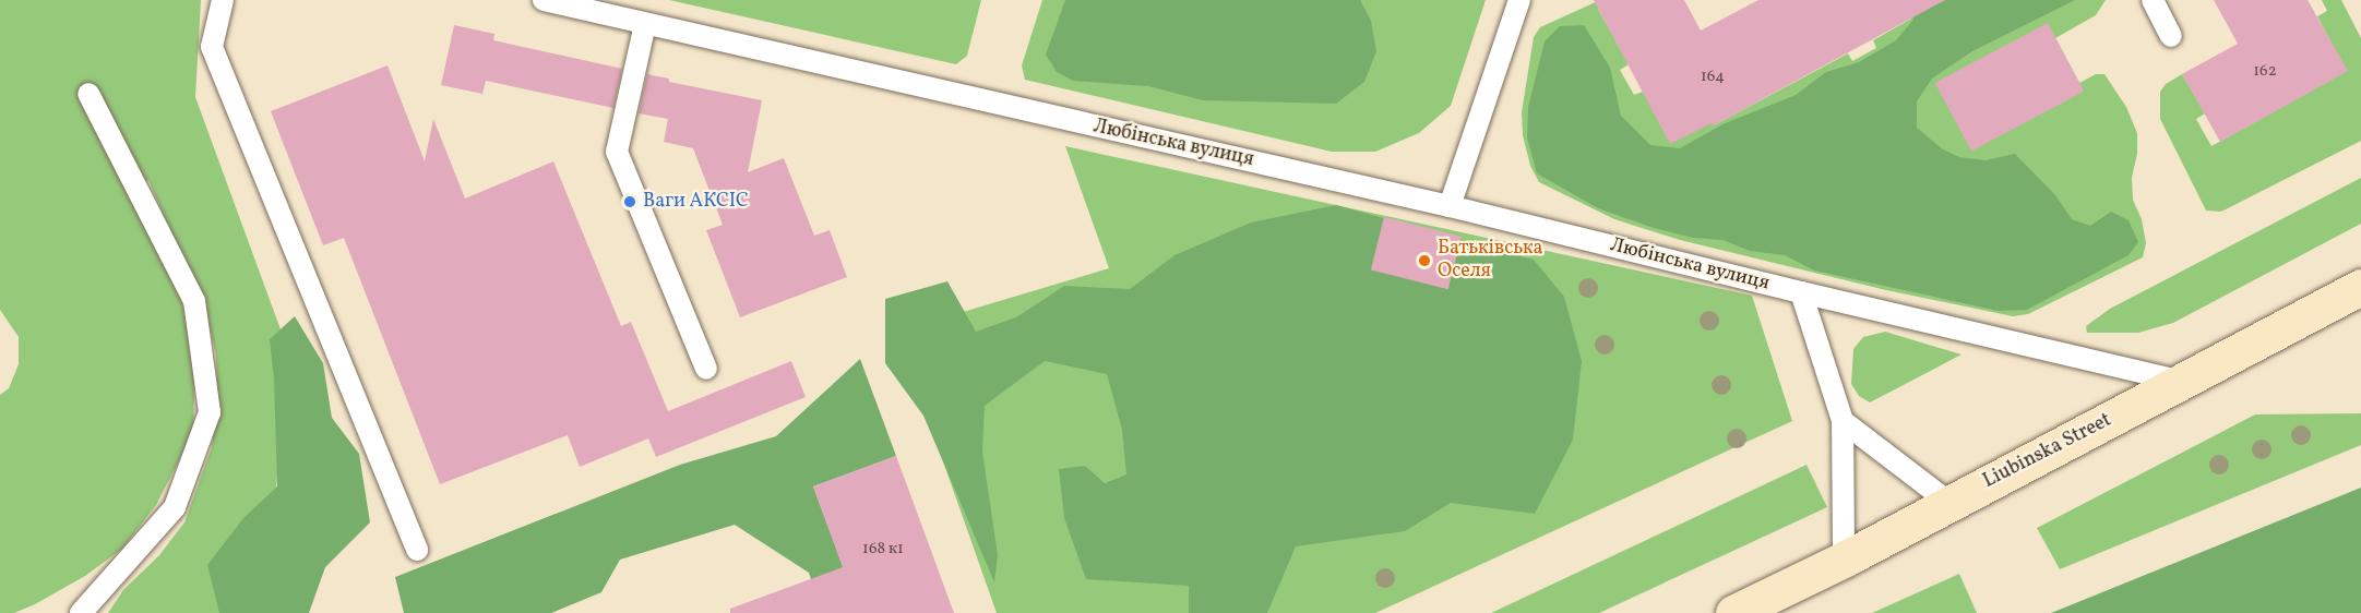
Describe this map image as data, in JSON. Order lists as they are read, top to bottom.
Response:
{
  "streets": {
    "main road": ["Liubinska Street"],
    "lane": ["Любінська вулиця"]
  },
  "crossings": [
    ["Любінська вулиця", "Liubinska Street"]
  ],
  "places": ["Ваги АКСІС", "Батьківська Оселя"],
  "house_numbers": ["162", "164", "168 к1"]
}
